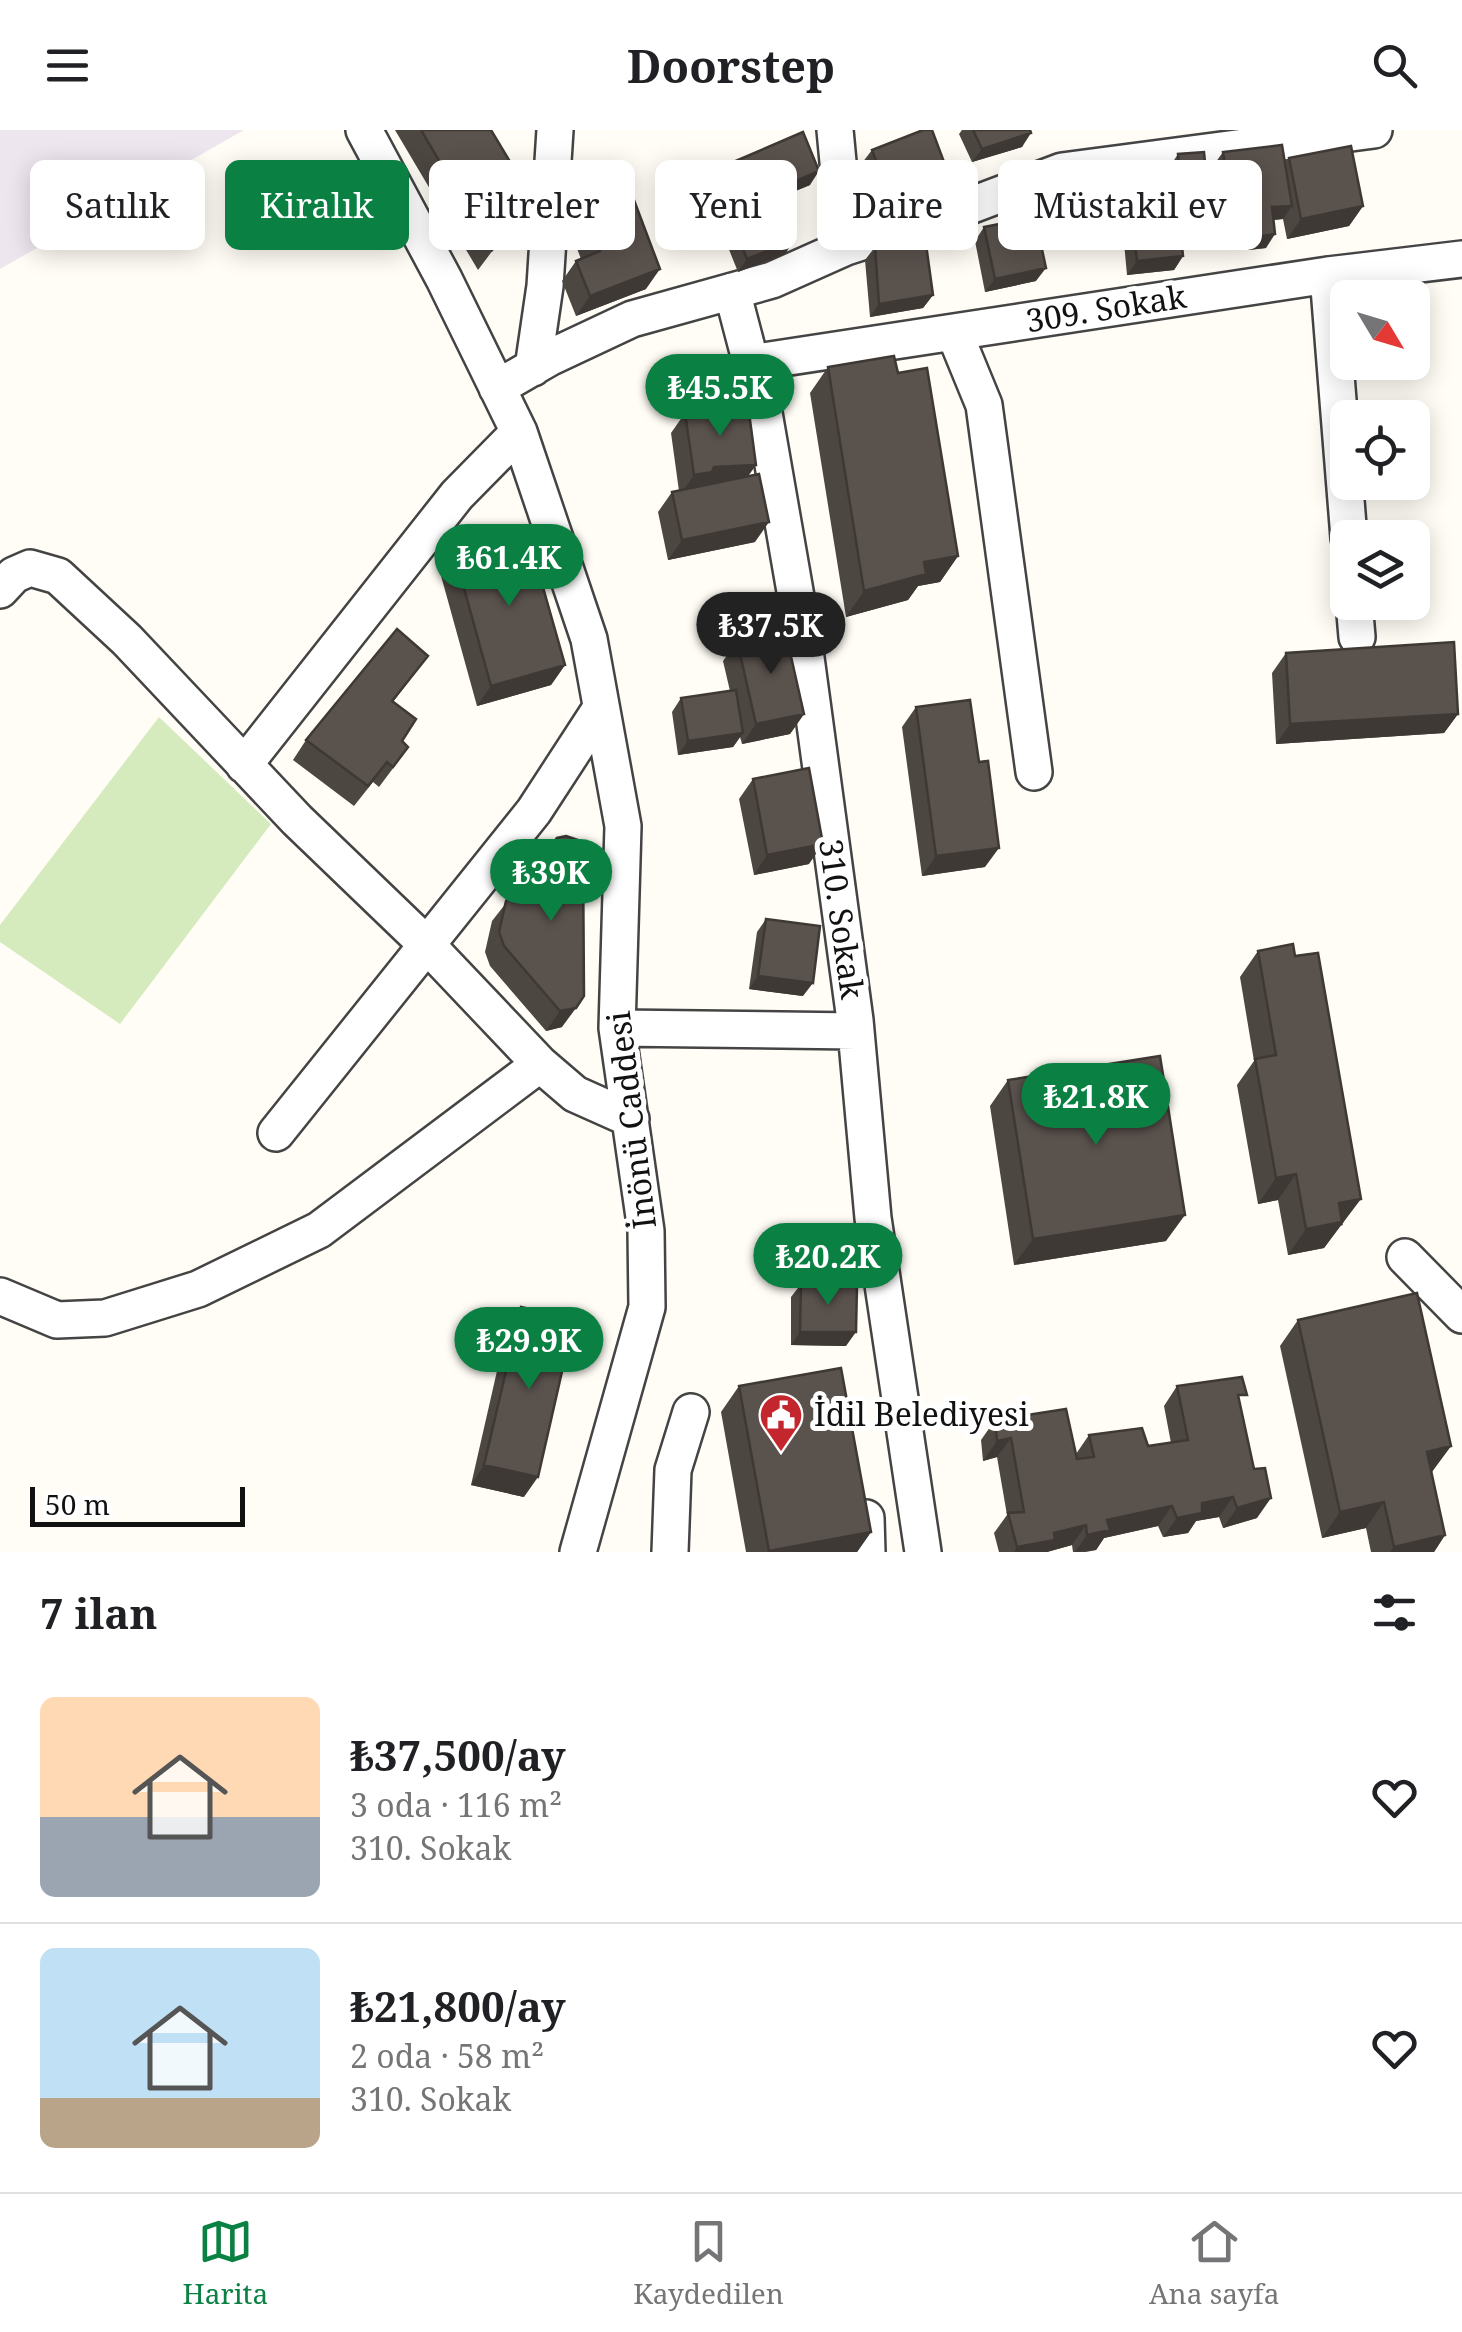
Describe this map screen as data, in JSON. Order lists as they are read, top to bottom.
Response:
{
  "streets": {
    "street": ["309. Sokak", "310. Sokak", "İnönü Caddesi"]
  },
  "crossings": [
    ["309. Sokak", "310. Sokak"]
  ],
  "places": {
    "public building": ["İdil Belediyesi"]
  },
  "scale_bar": "50 m",
  "north": "bottom right",
  "page": {
    "header": "Doorstep",
    "chip": [
      "Satılık",
      "Kiralık",
      "Filtreler",
      "Yeni",
      "Daire",
      "Müstakil ev"
    ],
    "price": [
      "₺45.5K",
      "₺61.4K",
      "₺37.5K",
      "₺39K",
      "₺21.8K",
      "₺20.2K",
      "₺29.9K"
    ],
    "scale": "50 m",
    "heading": "7 ilan",
    "list": [
      {
        "name": "₺37,500/ay",
        "note": "3 oda · 116 m² · 310. Sokak"
      },
      {
        "name": "₺21,800/ay",
        "note": "2 oda · 58 m² · 310. Sokak"
      }
    ],
    "tabs": ["Harita", "Kaydedilen", "Ana sayfa"]
  }
}
